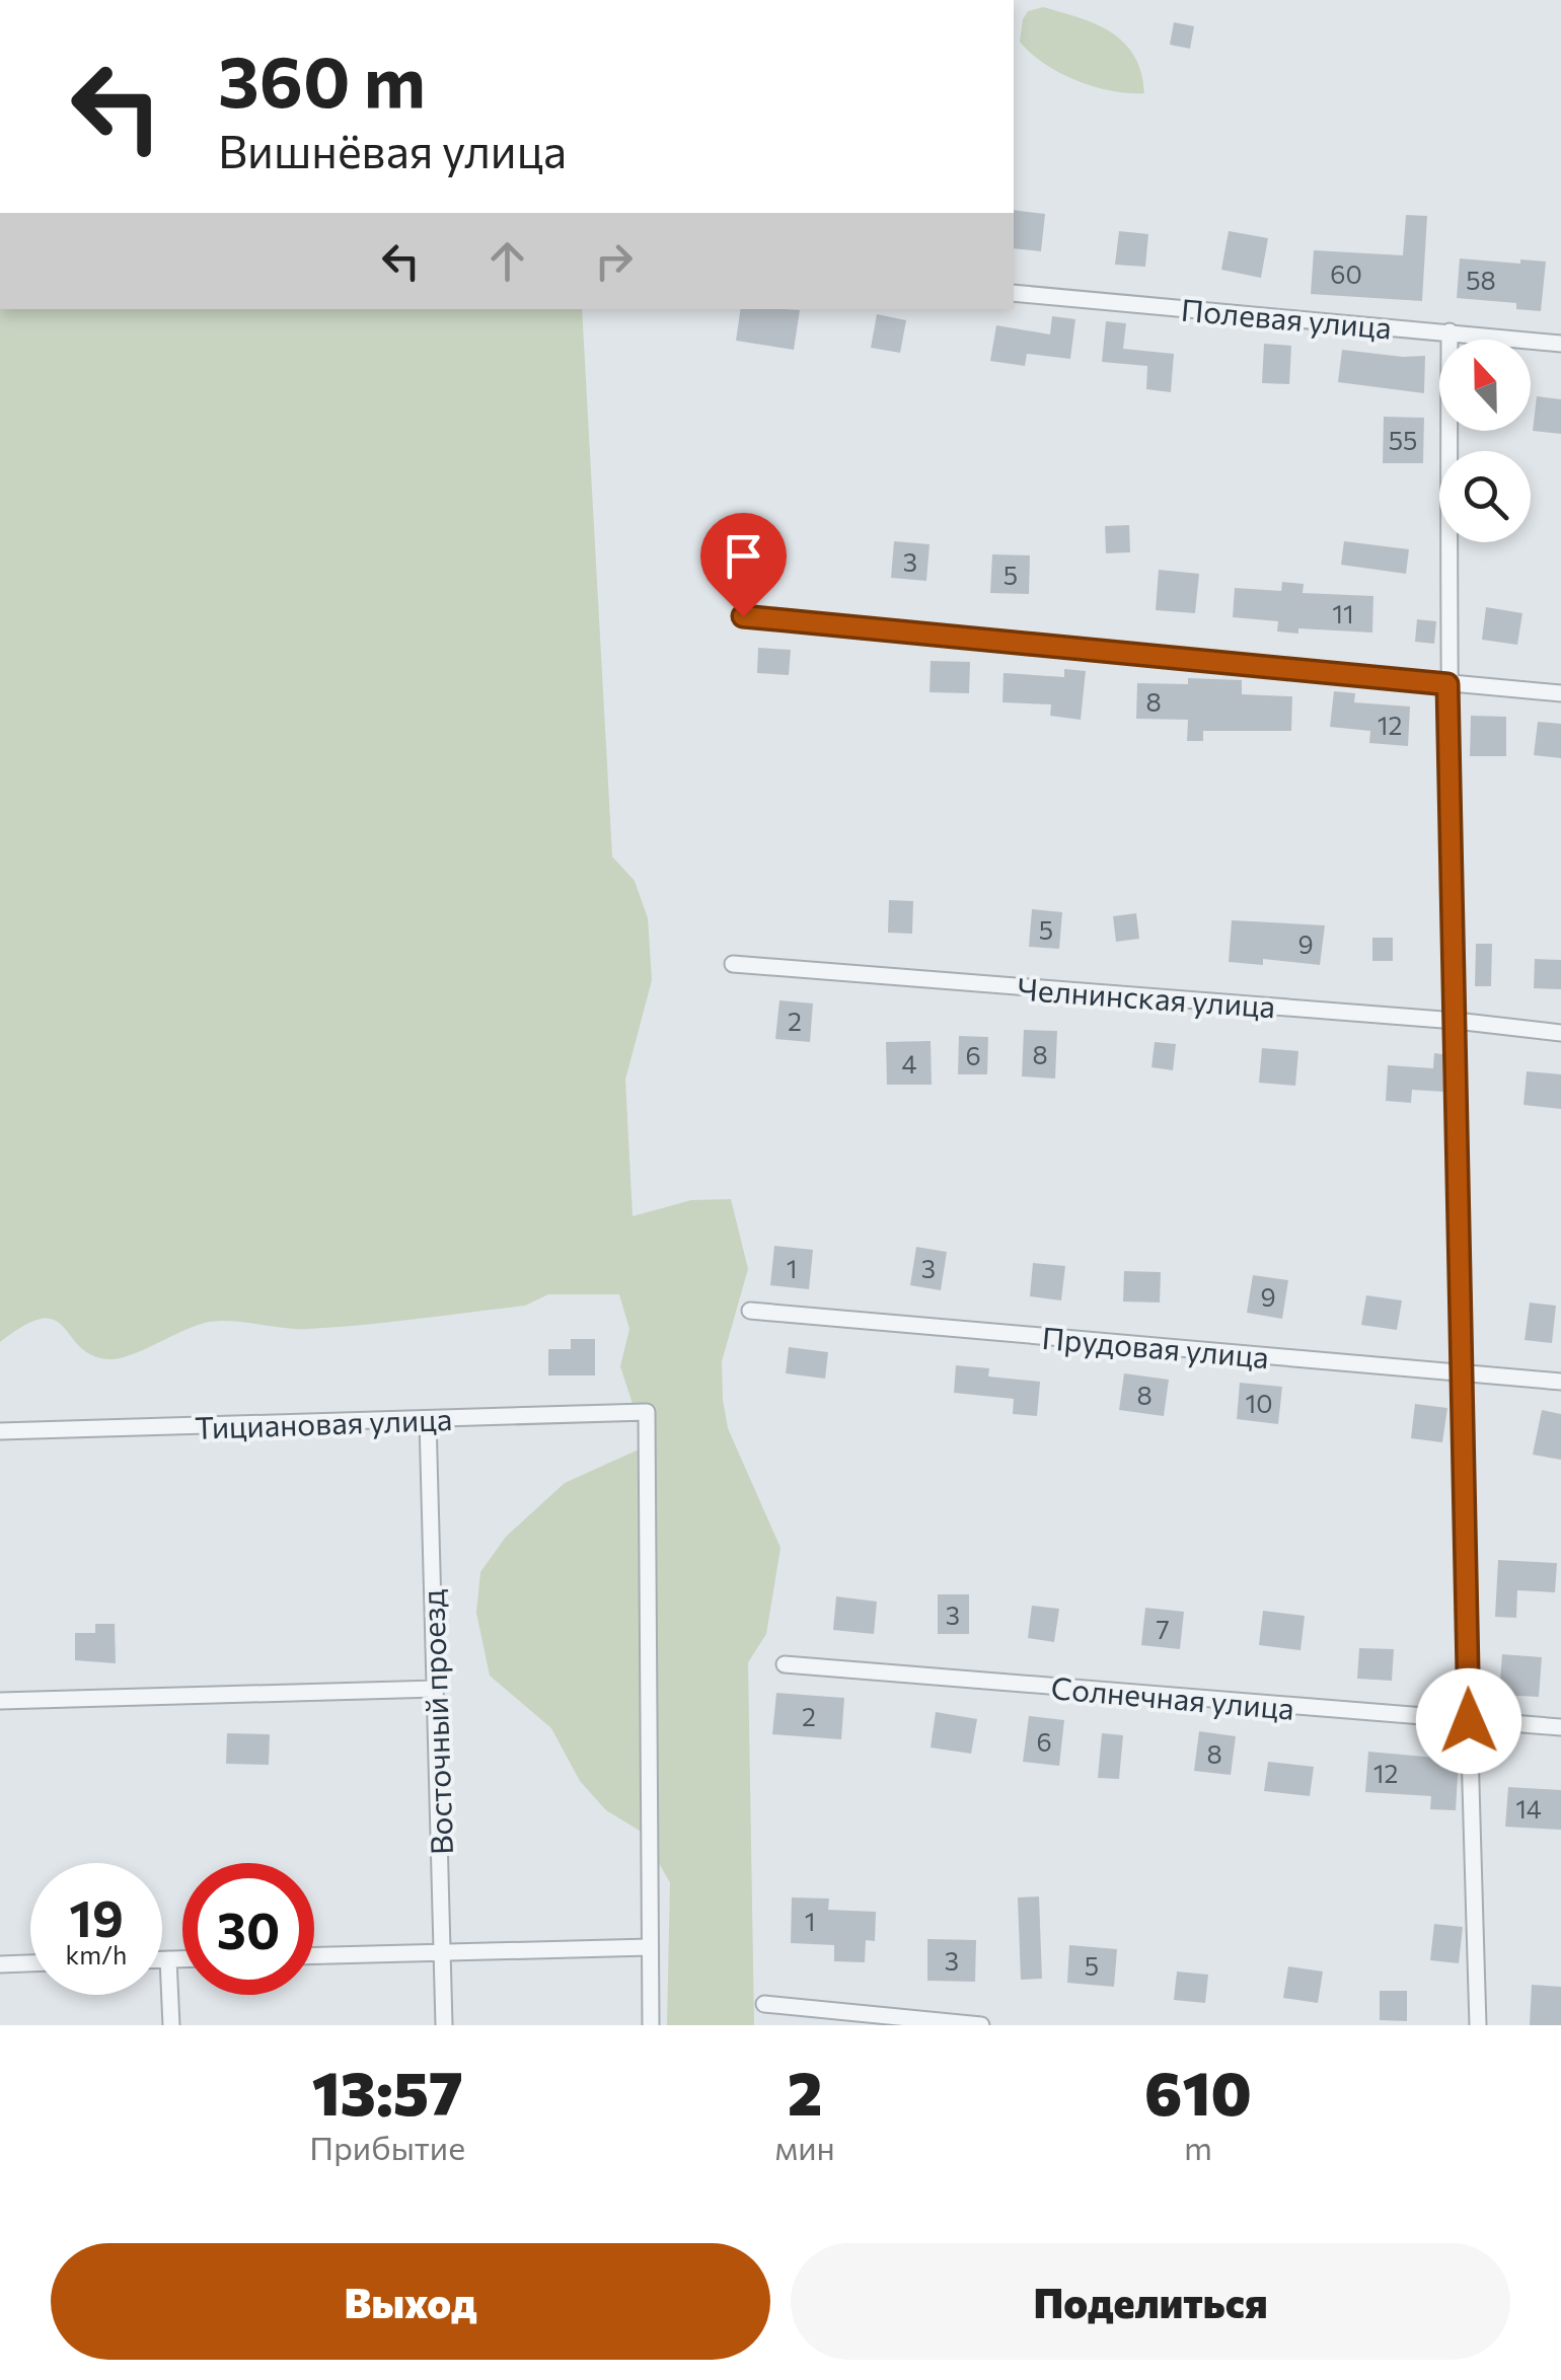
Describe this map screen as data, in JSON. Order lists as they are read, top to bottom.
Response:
{
  "streets": {
    "street": [
      "Полевая улица",
      "Челнинская улица",
      "Прудовая улица",
      "Тициановая улица",
      "Солнечная улица",
      "Восточный проезд"
    ]
  },
  "crossings": [
    ["Тициановая улица", "Восточный проезд"]
  ],
  "house_numbers": [
    "60",
    "58",
    "55",
    "3",
    "5",
    "11",
    "8",
    "12",
    "5",
    "9",
    "2",
    "8",
    "6",
    "4",
    "1",
    "3",
    "9",
    "8",
    "10",
    "3",
    "7",
    "2",
    "6",
    "8",
    "12",
    "14",
    "1",
    "3",
    "5"
  ],
  "north": "top",
  "page": {
    "turn": ["360 m", "Вишнёвая улица"],
    "speed": "19 km/h",
    "limit": "30",
    "eta": [
      "13:57",
      "Прибытие",
      "2",
      "мин",
      "610",
      "m"
    ],
    "buttons": ["Выход", "Поделиться"]
  }
}
